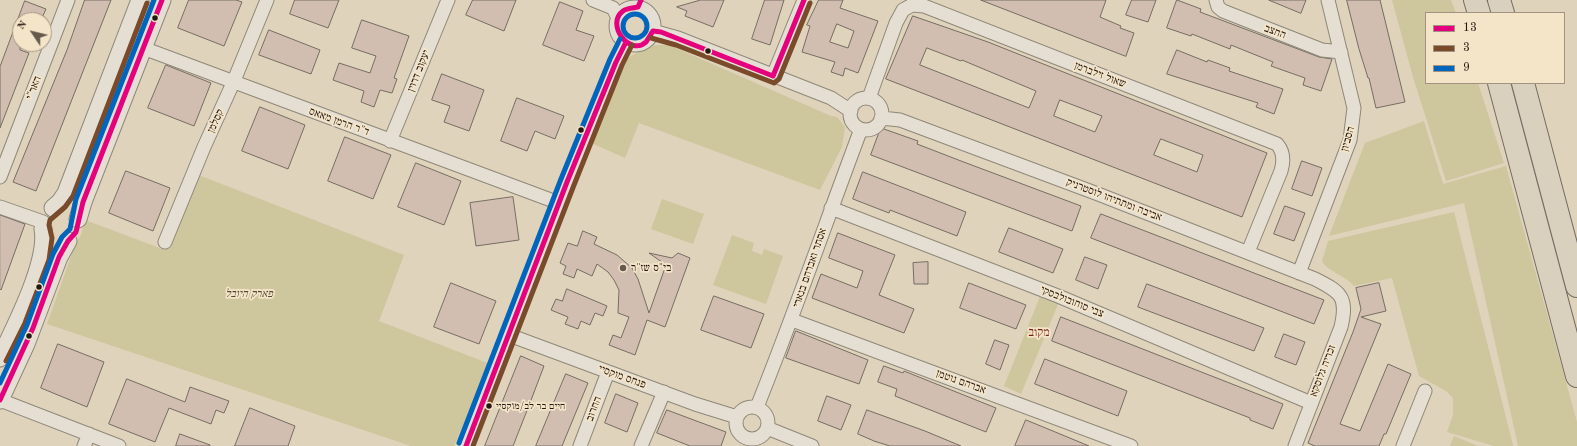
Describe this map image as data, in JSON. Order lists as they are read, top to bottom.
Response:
{
  "streets": {
    "street": [
      "החצב",
      "יעקוב דרוין",
      "שאול זילברמן",
      "האר\"י",
      "קסלמן",
      "ד\"ר הרמן מאאס",
      "הסביון",
      "אביבה ומתתיהו לוסטרניק",
      "אסתר ואברהם בנארי",
      "צבי סוחובולבסקי",
      "זכריה גלוסקא",
      "פנחס מוקסיי",
      "אברהם נוטמן",
      "החרוב"
    ]
  },
  "crossings": [
    ["החצב", "הסביון"],
    ["יעקוב דרוין", "ד\"ר הרמן מאאס"],
    ["שאול זילברמן", "אביבה ומתתיהו לוסטרניק"],
    ["שאול זילברמן", "אסתר ואברהם בנארי"],
    ["קסלמן", "ד\"ר הרמן מאאס"],
    ["הסביון", "אביבה ומתתיהו לוסטרניק"],
    ["אביבה ומתתיהו לוסטרניק", "אסתר ואברהם בנארי"],
    ["אביבה ומתתיהו לוסטרניק", "זכריה גלוסקא"],
    ["אסתר ואברהם בנארי", "צבי סוחובולבסקי"],
    ["אסתר ואברהם בנארי", "פנחס מוקסיי"],
    ["אסתר ואברהם בנארי", "אברהם נוטמן"],
    ["צבי סוחובולבסקי", "זכריה גלוסקא"],
    ["פנחס מוקסיי", "החרוב"]
  ],
  "districts": ["מקוב"],
  "parks": ["פארק היובל"],
  "places": ["בי\"ס שז\"ר", "חיים בר לב/מוקסיי"],
  "lines": ["transit line 13", "transit line 9", "transit line 3"],
  "legend": ["13", "3", "9"],
  "north": "top left"
}
